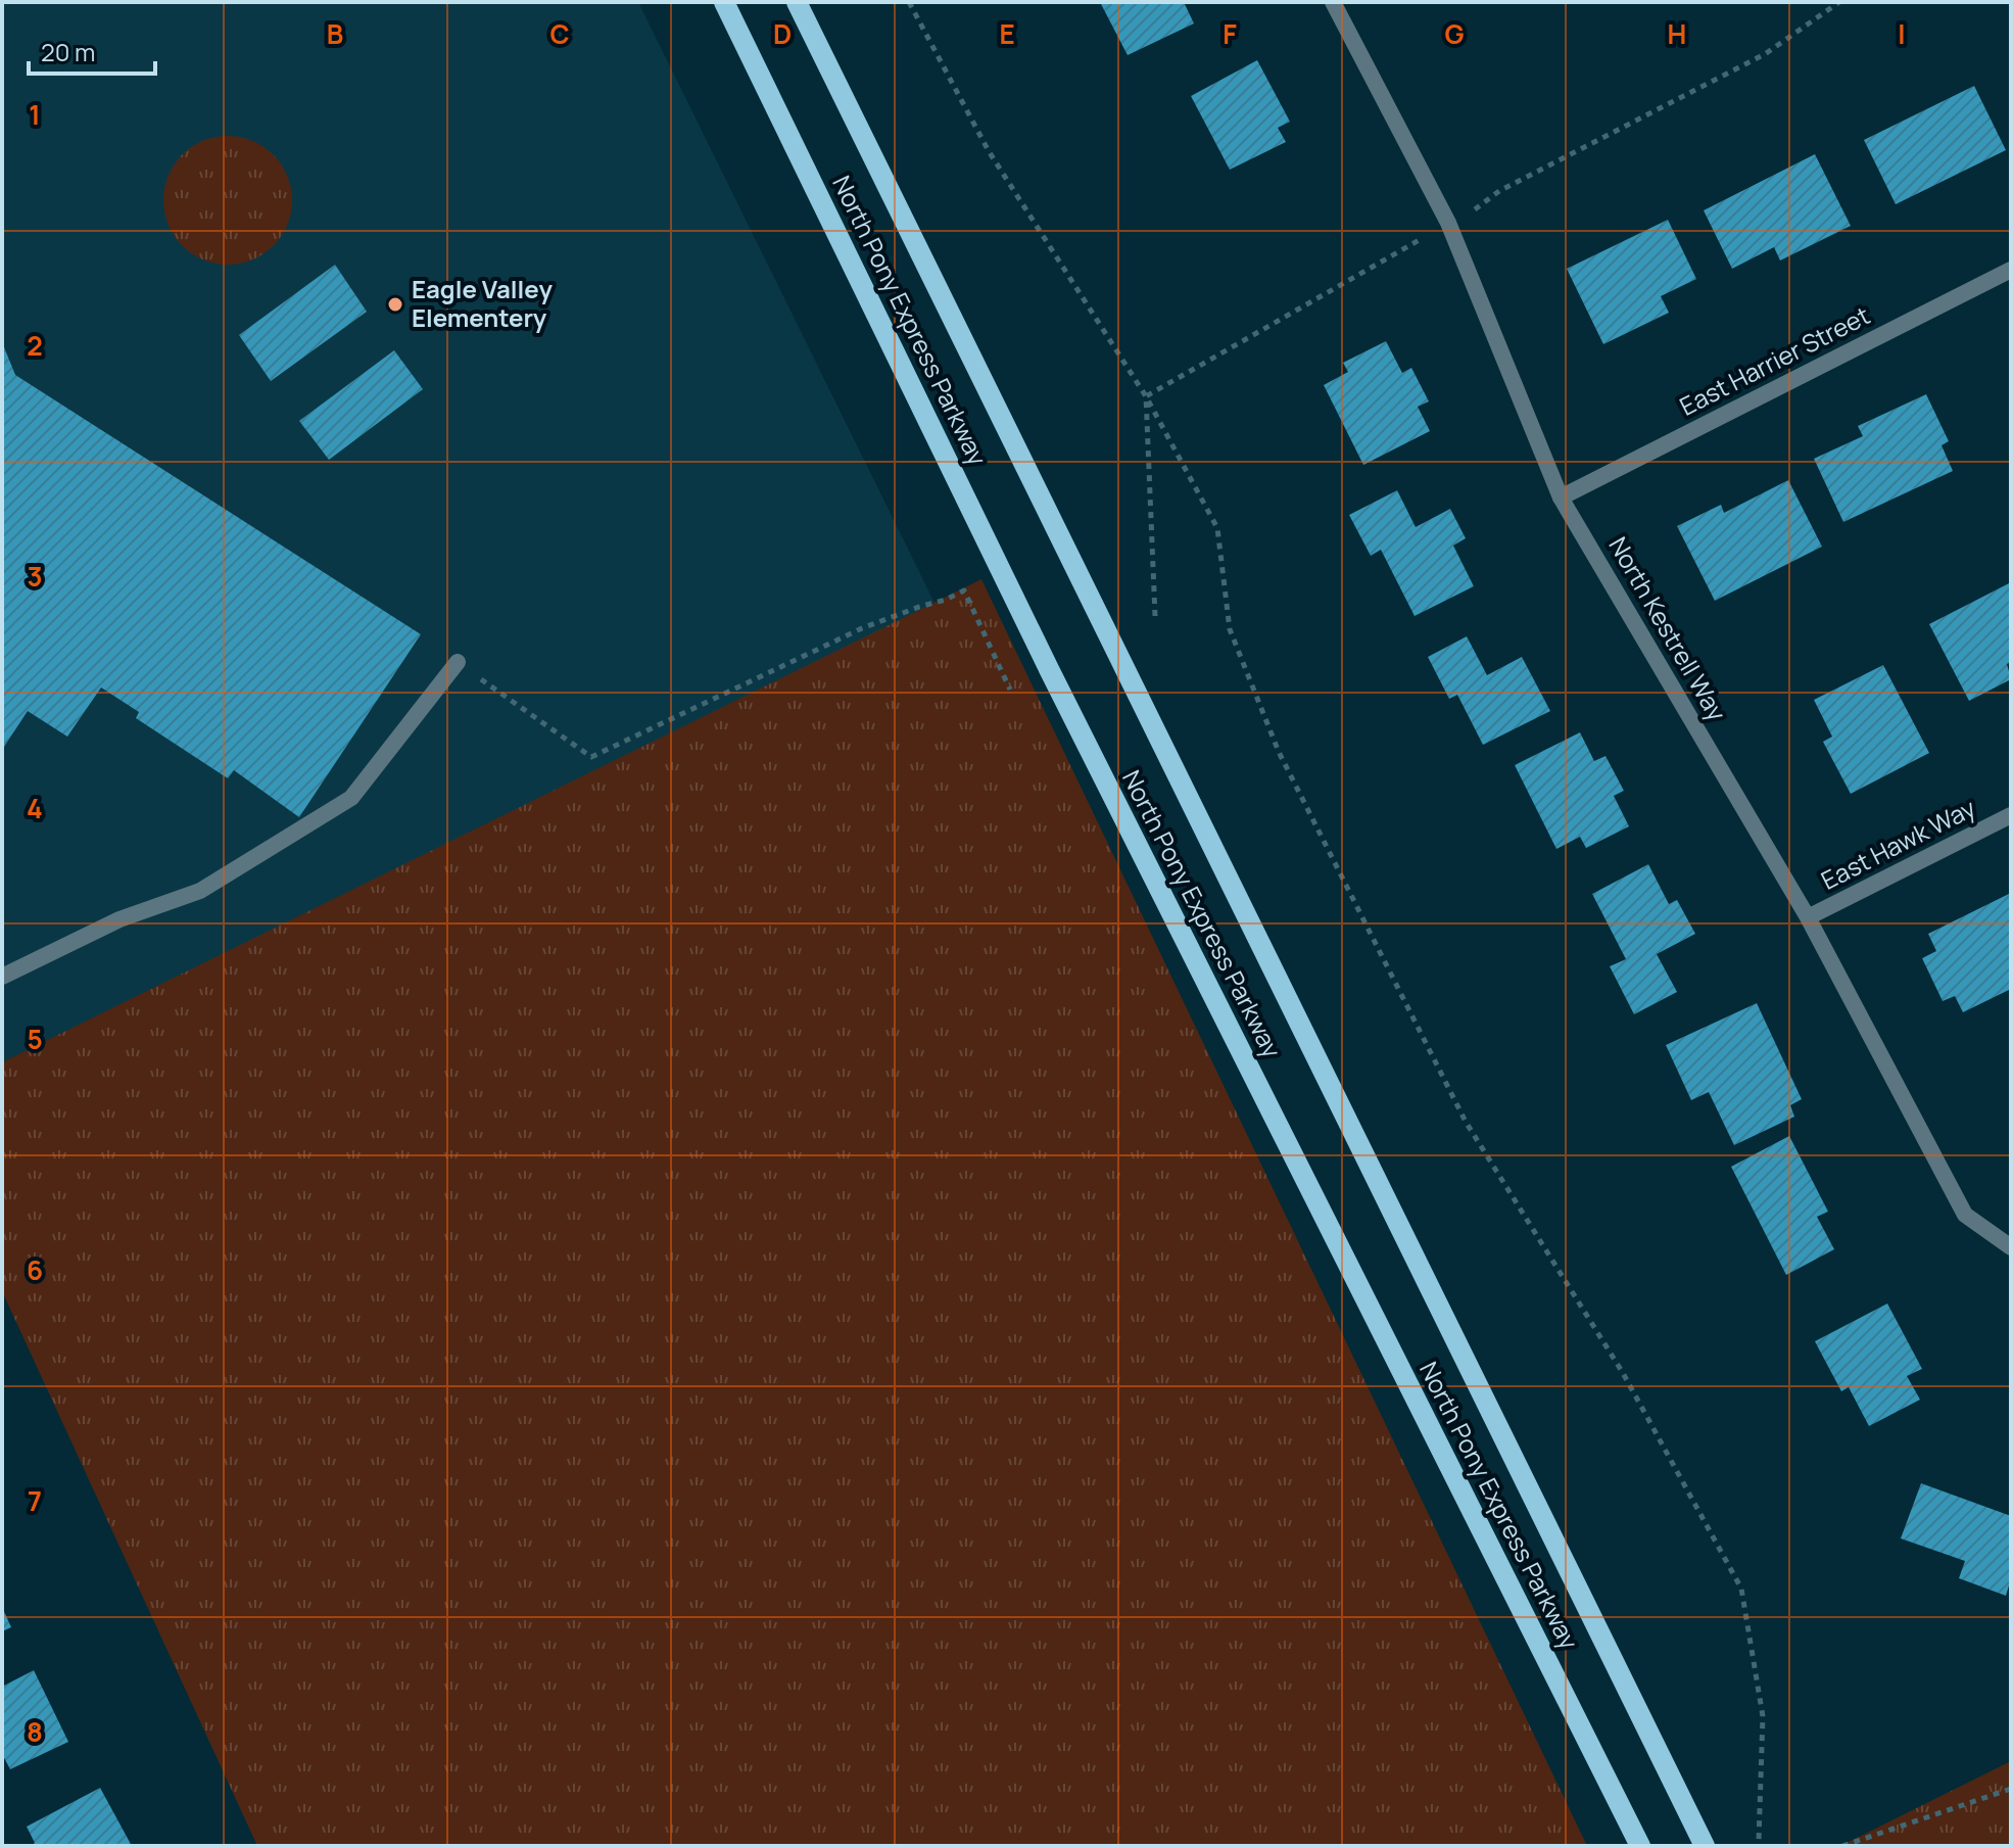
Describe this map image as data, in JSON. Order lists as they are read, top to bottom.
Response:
{
  "streets": {
    "main road": ["North Pony Express Parkway"],
    "street": ["East Harrier Street", "North Kestrell Way", "East Hawk Way"]
  },
  "crossings": [
    ["East Harrier Street", "North Kestrell Way"],
    ["North Kestrell Way", "East Hawk Way"]
  ],
  "places": ["Eagle Valley Elementery"],
  "scale_bar": "20 m",
  "grid": {
    "columns": [
      "B",
      "C",
      "D",
      "E",
      "F",
      "G",
      "H",
      "I"
    ],
    "rows": [
      "1",
      "2",
      "3",
      "4",
      "5",
      "6",
      "7",
      "8"
    ]
  }
}
